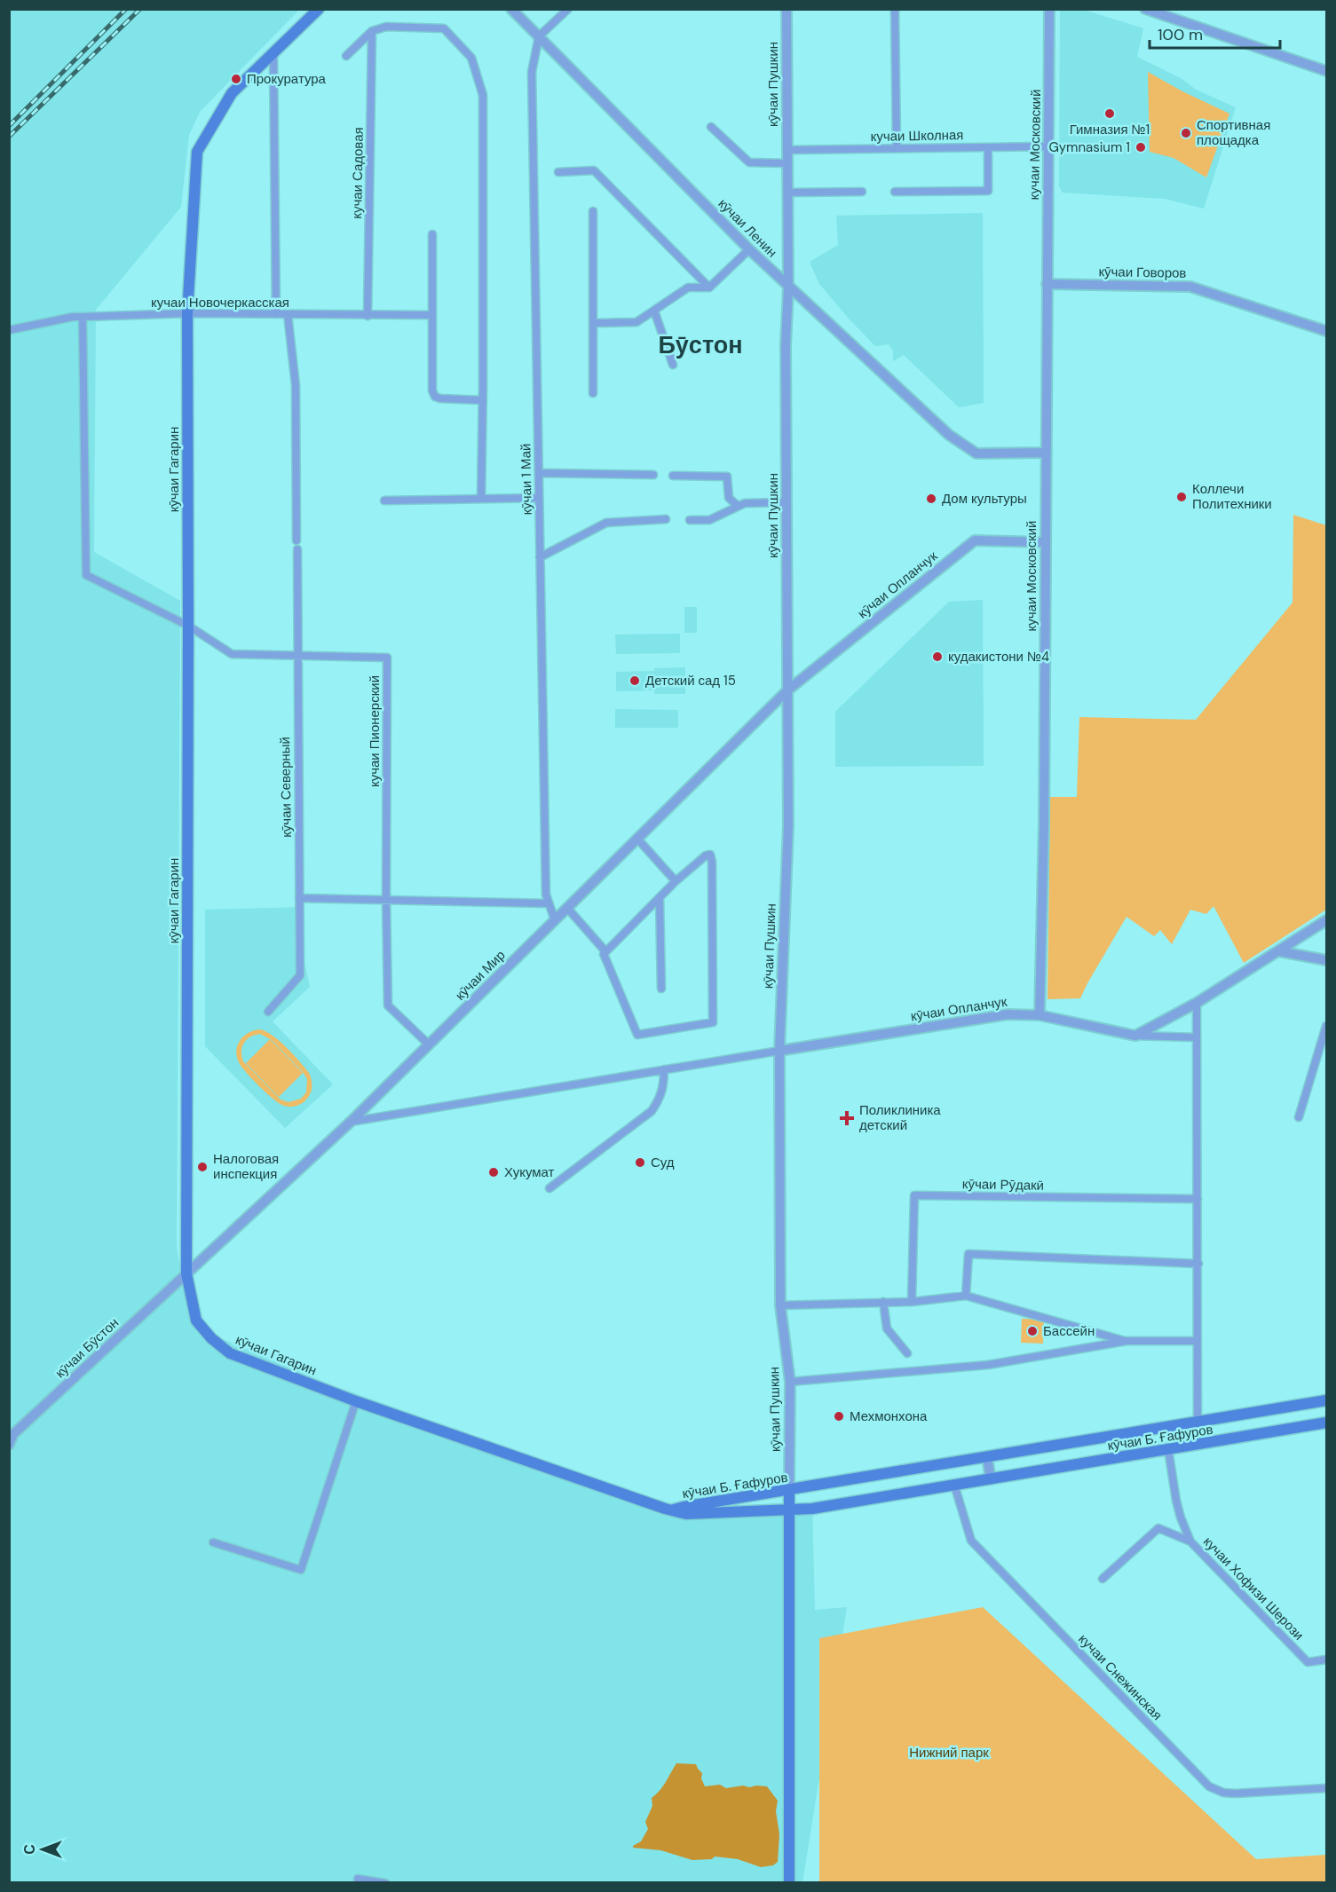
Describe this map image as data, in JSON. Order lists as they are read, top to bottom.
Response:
{
  "streets": {
    "main road": ["кӯчаи Пушкин", "кӯчаи Гагарин", "кӯчаи Б. Ғафуров"],
    "street": [
      "кучаи Школная",
      "кучаи Московский",
      "кучаи Садовая",
      "кӯчаи Ленин",
      "кӯчаи Говоров",
      "кучаи Новочеркасская",
      "кӯчаи 1 Май",
      "кӯчаи Опланчук",
      "кучаи Пионерский",
      "кӯчаи Северный",
      "кӯчаи Мир",
      "кӯчаи Рӯдакӣ",
      "кӯчаи Бӯстон",
      "кучаи Хофизи Шерози",
      "кучаи Снежинская"
    ]
  },
  "crossings": [
    ["кӯчаи Пушкин", "кучаи Школная"],
    ["кӯчаи Пушкин", "кӯчаи Ленин"],
    ["кӯчаи Пушкин", "кӯчаи Опланчук"],
    ["кӯчаи Пушкин", "кӯчаи Мир"],
    ["кӯчаи Пушкин", "кӯчаи Б. Ғафуров"],
    ["кучаи Школная", "кучаи Московский"],
    ["кучаи Московский", "кӯчаи Ленин"],
    ["кучаи Московский", "кӯчаи Говоров"],
    ["кучаи Московский", "кӯчаи Опланчук"],
    ["кучаи Садовая", "кучаи Новочеркасская"],
    ["кӯчаи Ленин", "кӯчаи 1 Май"],
    ["кучаи Новочеркасская", "кӯчаи Гагарин"],
    ["кучаи Новочеркасская", "кучаи Пионерский"],
    ["кӯчаи Гагарин", "кучаи Пионерский"],
    ["кӯчаи Гагарин", "кӯчаи Мир"],
    ["кӯчаи Гагарин", "кӯчаи Бӯстон"],
    ["кӯчаи Гагарин", "кӯчаи Б. Ғафуров"],
    ["кӯчаи 1 Май", "кӯчаи Мир"],
    ["кӯчаи Опланчук", "кӯчаи Мир"],
    ["кучаи Пионерский", "кӯчаи Северный"],
    ["кучаи Пионерский", "кӯчаи Мир"],
    ["кӯчаи Мир", "кӯчаи Бӯстон"],
    ["кӯчаи Б. Ғафуров", "кучаи Снежинская"]
  ],
  "districts": ["Бӯстон"],
  "parks": ["Нижний парк"],
  "places": {
    "other": [
      "Прокуратура",
      "Гимназия №1",
      "Спортивная площадка",
      "Gymnasium 1",
      "Коллечи Политехники",
      "Дом культуры",
      "кудакистони №4",
      "Детский сад 15",
      "Суд",
      "Налоговая инспекция",
      "Хукумат",
      "Бассейн",
      "Мехмонхона"
    ],
    "health": ["Поликлиника детский"]
  },
  "scale_bar": "100 m",
  "north": "left"
}
